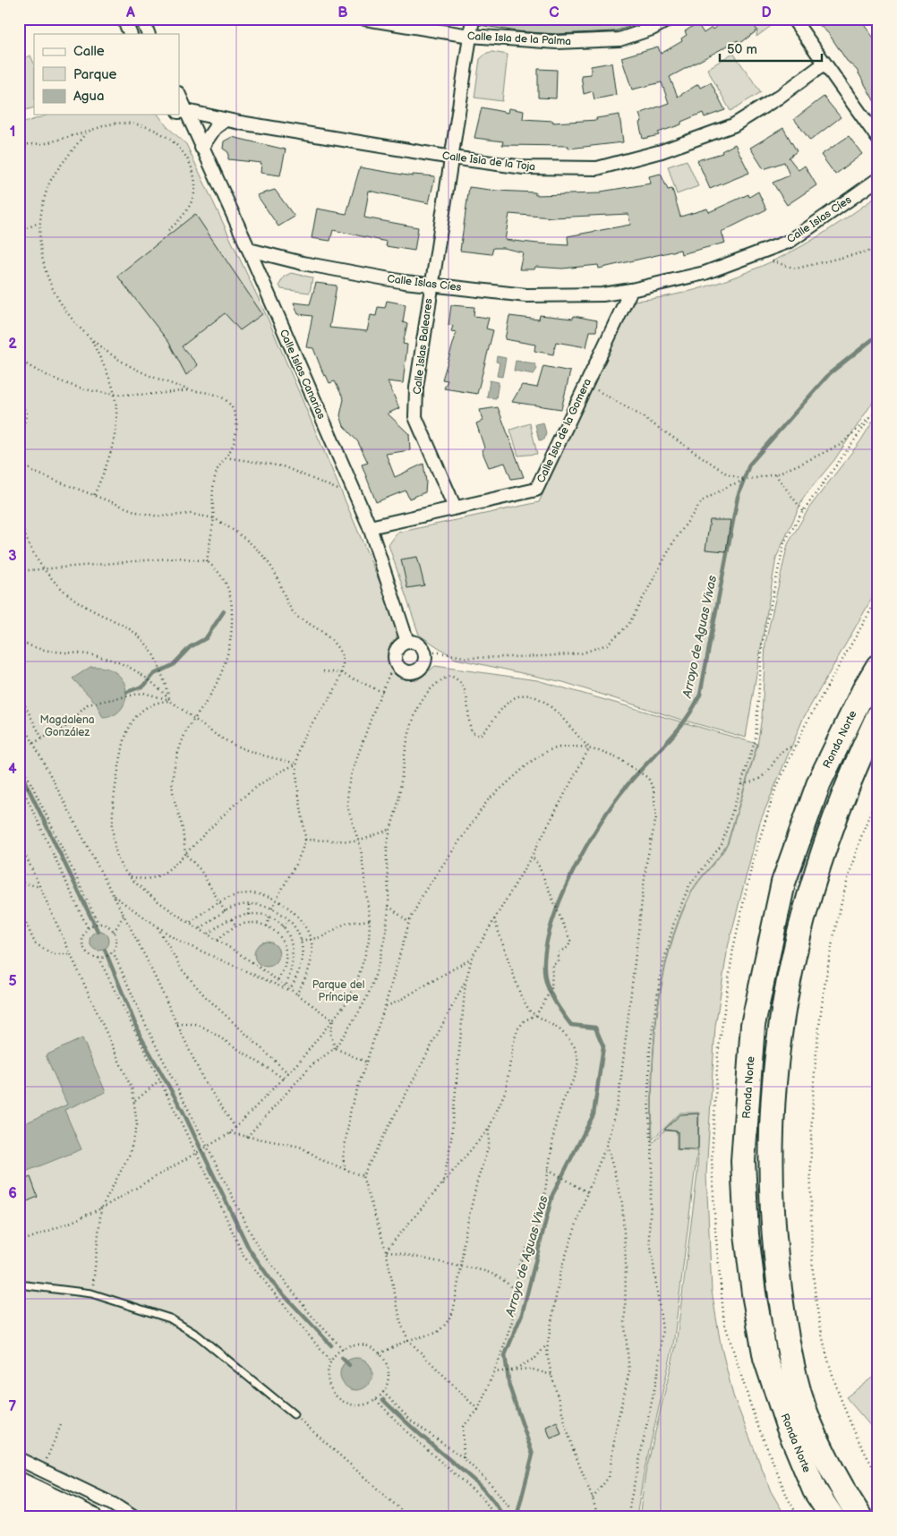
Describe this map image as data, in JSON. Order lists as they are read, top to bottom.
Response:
{
  "streets": {
    "highway": ["Ronda Norte"],
    "street": [
      "Calle Isla de la Palma",
      "Calle Isla de la Toja",
      "Calle Islas Cíes",
      "Calle Islas Baleares",
      "Calle Islas Canarias",
      "Calle Isla de la Gomera"
    ]
  },
  "crossings": [
    ["Calle Isla de la Palma", "Calle Islas Baleares"],
    ["Calle Isla de la Toja", "Calle Islas Baleares"],
    ["Calle Isla de la Toja", "Calle Islas Canarias"],
    ["Calle Islas Cíes", "Calle Islas Baleares"],
    ["Calle Islas Cíes", "Calle Islas Canarias"],
    ["Calle Islas Cíes", "Calle Isla de la Gomera"],
    ["Calle Islas Baleares", "Calle Isla de la Gomera"],
    ["Calle Islas Canarias", "Calle Isla de la Gomera"]
  ],
  "water": ["Arroyo de Aguas Vivas"],
  "parks": ["Magdalena González", "Parque del Príncipe"],
  "legend": ["Calle", "Parque", "Agua"],
  "scale_bar": "50 m",
  "grid": {
    "columns": [
      "A",
      "B",
      "C",
      "D"
    ],
    "rows": [
      "1",
      "2",
      "3",
      "4",
      "5",
      "6",
      "7"
    ]
  }
}
